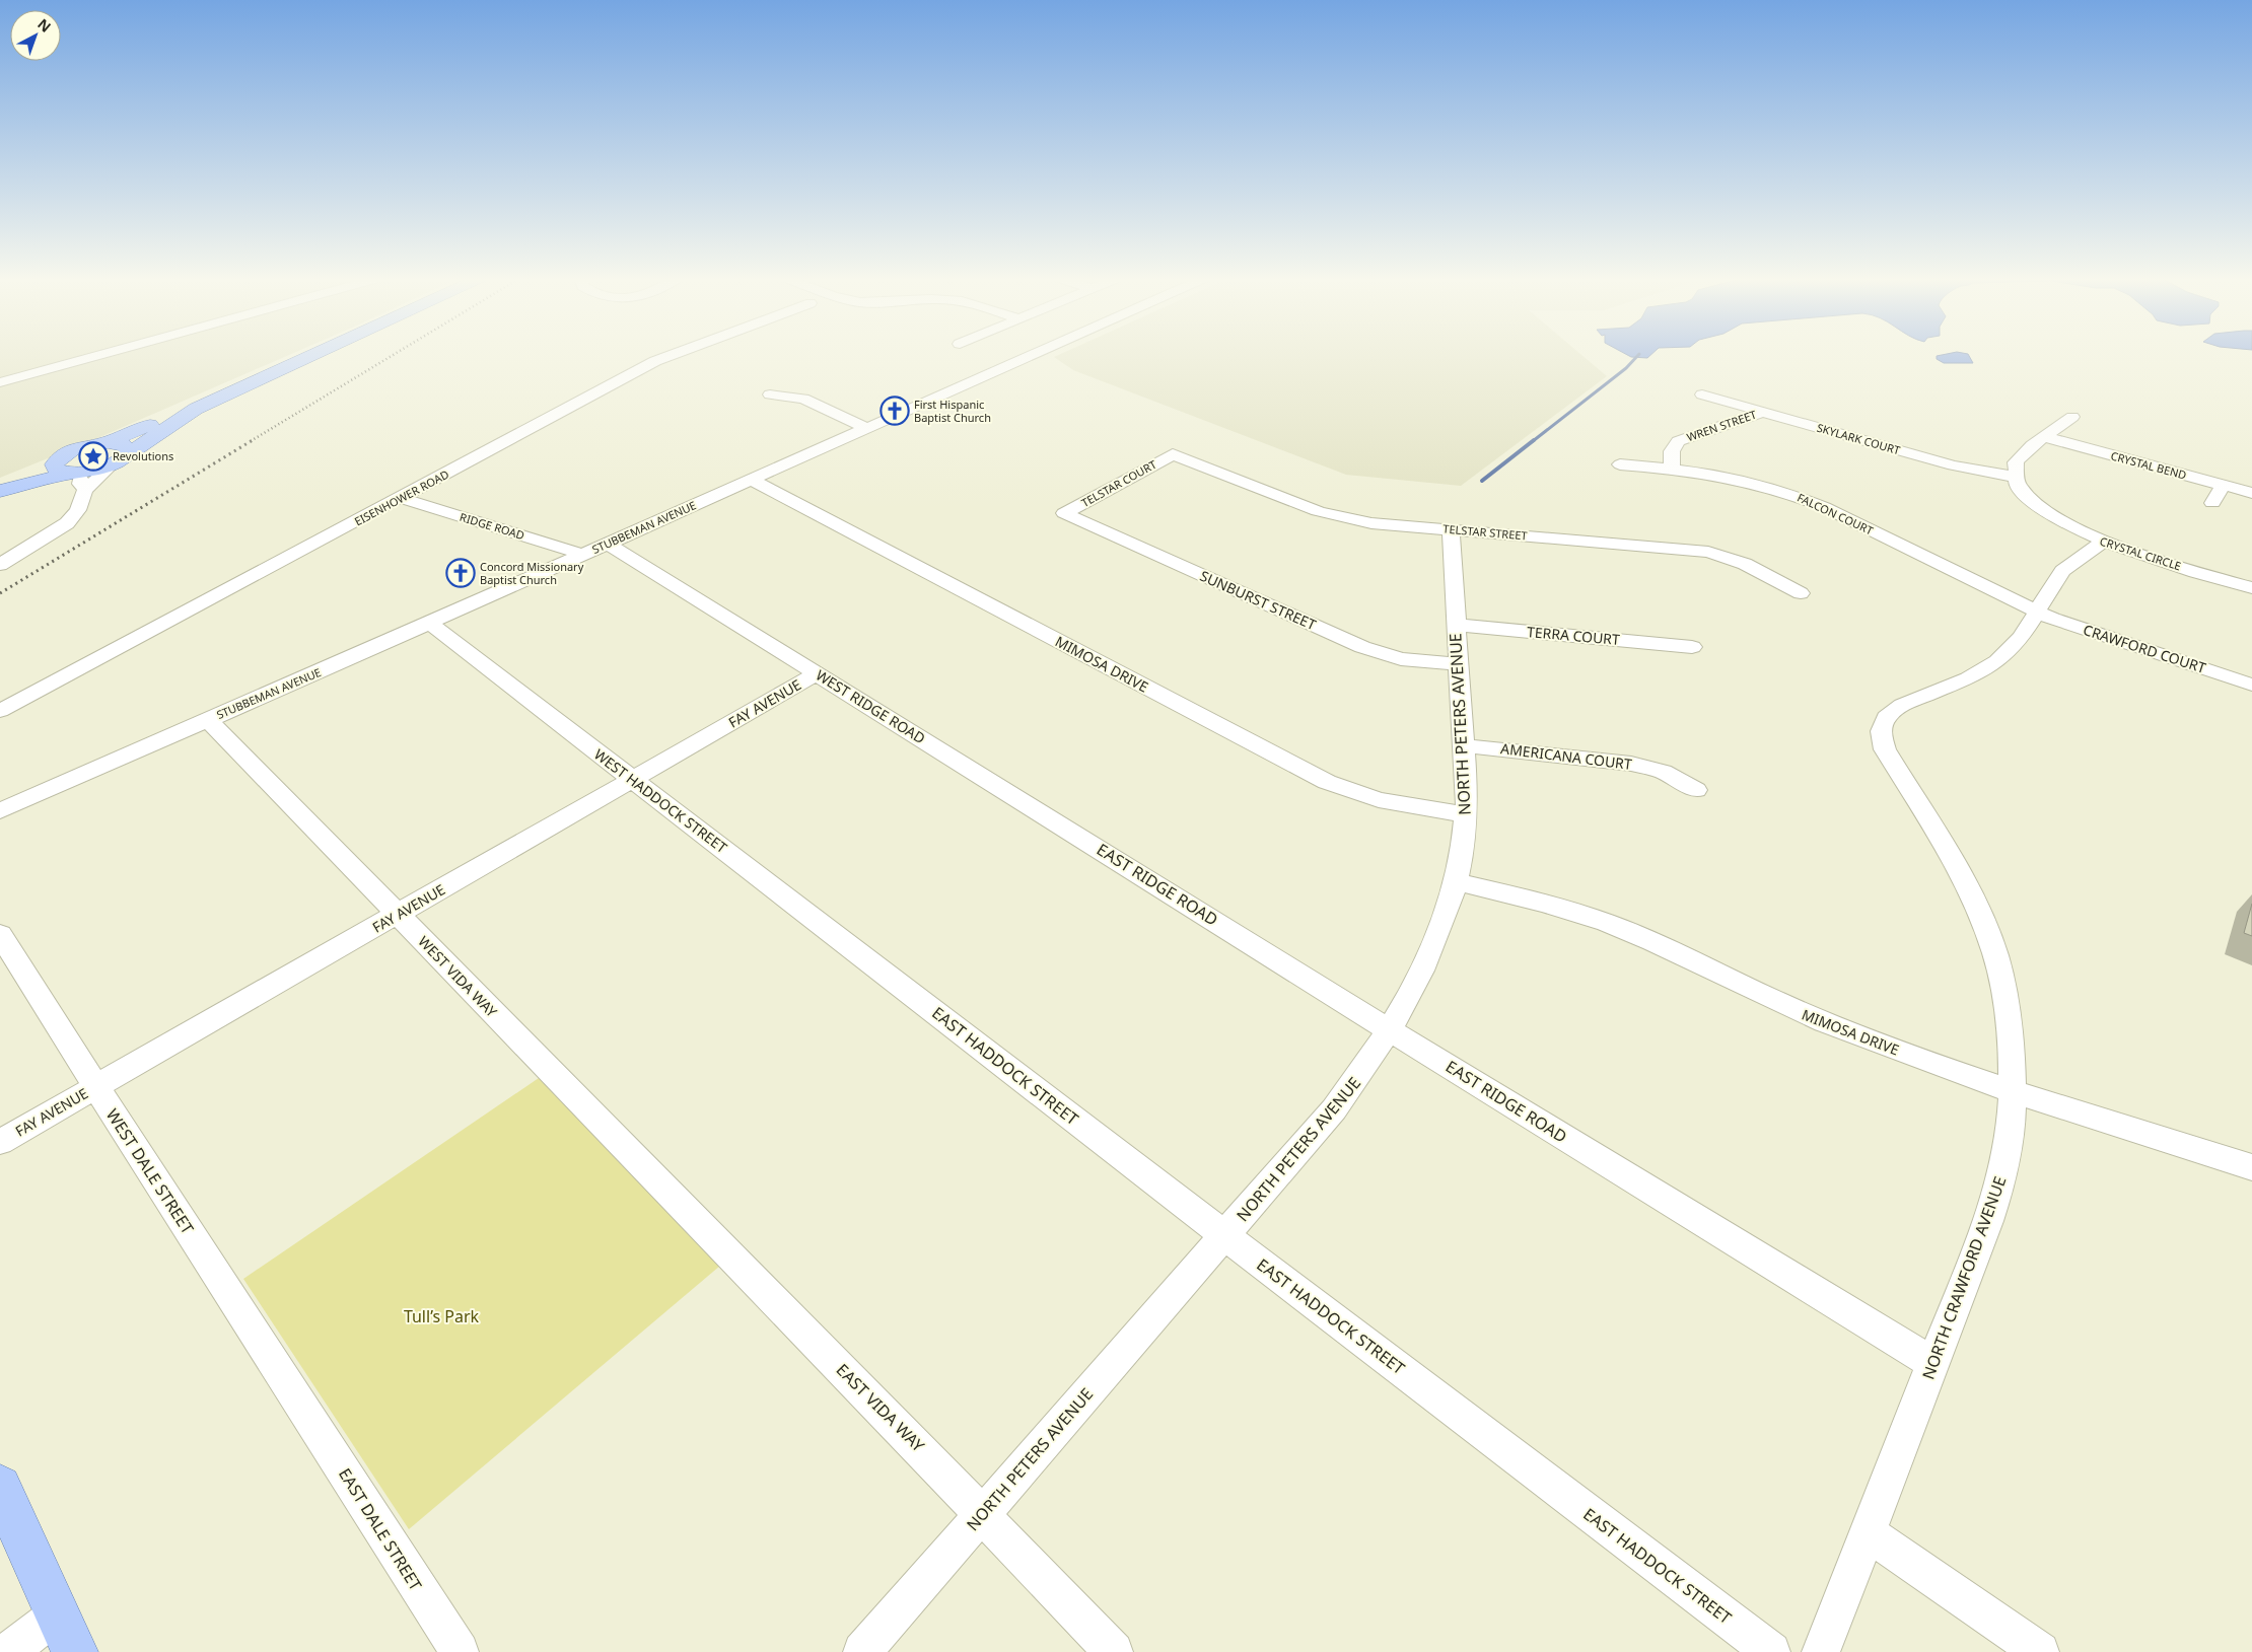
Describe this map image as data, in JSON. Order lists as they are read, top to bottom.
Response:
{
  "streets": {
    "street": [
      "WREN STREET",
      "SKYLARK COURT",
      "CRYSTAL BEND",
      "TELSTAR COURT",
      "EISENHOWER ROAD",
      "FALCON COURT",
      "RIDGE ROAD",
      "STUBBEMAN AVENUE",
      "TELSTAR STREET",
      "CRYSTAL CIRCLE",
      "SUNBURST STREET",
      "TERRA COURT",
      "CRAWFORD COURT",
      "MIMOSA DRIVE",
      "FAY AVENUE",
      "WEST RIDGE ROAD",
      "NORTH PETERS AVENUE",
      "AMERICANA COURT",
      "WEST HADDOCK STREET",
      "EAST RIDGE ROAD",
      "WEST VIDA WAY",
      "EAST HADDOCK STREET",
      "WEST DALE STREET",
      "NORTH CRAWFORD AVENUE",
      "EAST VIDA WAY",
      "EAST DALE STREET"
    ]
  },
  "crossings": [
    ["WREN STREET", "SKYLARK COURT"],
    ["WREN STREET", "FALCON COURT"],
    ["SKYLARK COURT", "CRYSTAL CIRCLE"],
    ["TELSTAR COURT", "TELSTAR STREET"],
    ["TELSTAR COURT", "SUNBURST STREET"],
    ["EISENHOWER ROAD", "RIDGE ROAD"],
    ["FALCON COURT", "CRAWFORD COURT"],
    ["FALCON COURT", "NORTH CRAWFORD AVENUE"],
    ["RIDGE ROAD", "STUBBEMAN AVENUE"],
    ["STUBBEMAN AVENUE", "MIMOSA DRIVE"],
    ["STUBBEMAN AVENUE", "WEST RIDGE ROAD"],
    ["STUBBEMAN AVENUE", "WEST HADDOCK STREET"],
    ["STUBBEMAN AVENUE", "WEST VIDA WAY"],
    ["TELSTAR STREET", "NORTH PETERS AVENUE"],
    ["CRYSTAL CIRCLE", "NORTH CRAWFORD AVENUE"],
    ["SUNBURST STREET", "NORTH PETERS AVENUE"],
    ["TERRA COURT", "NORTH PETERS AVENUE"],
    ["CRAWFORD COURT", "NORTH CRAWFORD AVENUE"],
    ["MIMOSA DRIVE", "NORTH PETERS AVENUE"],
    ["MIMOSA DRIVE", "NORTH CRAWFORD AVENUE"],
    ["FAY AVENUE", "WEST RIDGE ROAD"],
    ["FAY AVENUE", "WEST HADDOCK STREET"],
    ["FAY AVENUE", "WEST VIDA WAY"],
    ["FAY AVENUE", "WEST DALE STREET"],
    ["WEST RIDGE ROAD", "EAST RIDGE ROAD"],
    ["NORTH PETERS AVENUE", "AMERICANA COURT"],
    ["NORTH PETERS AVENUE", "EAST RIDGE ROAD"],
    ["NORTH PETERS AVENUE", "EAST HADDOCK STREET"],
    ["NORTH PETERS AVENUE", "EAST VIDA WAY"],
    ["WEST HADDOCK STREET", "EAST HADDOCK STREET"],
    ["EAST RIDGE ROAD", "NORTH CRAWFORD AVENUE"],
    ["WEST VIDA WAY", "EAST VIDA WAY"],
    ["WEST DALE STREET", "EAST DALE STREET"]
  ],
  "parks": ["Tull’s Park"],
  "places": {
    "church": ["First Hispanic Baptist Church", "Concord Missionary Baptist Church"],
    "place": ["Revolutions"]
  },
  "north": "top right"
}
